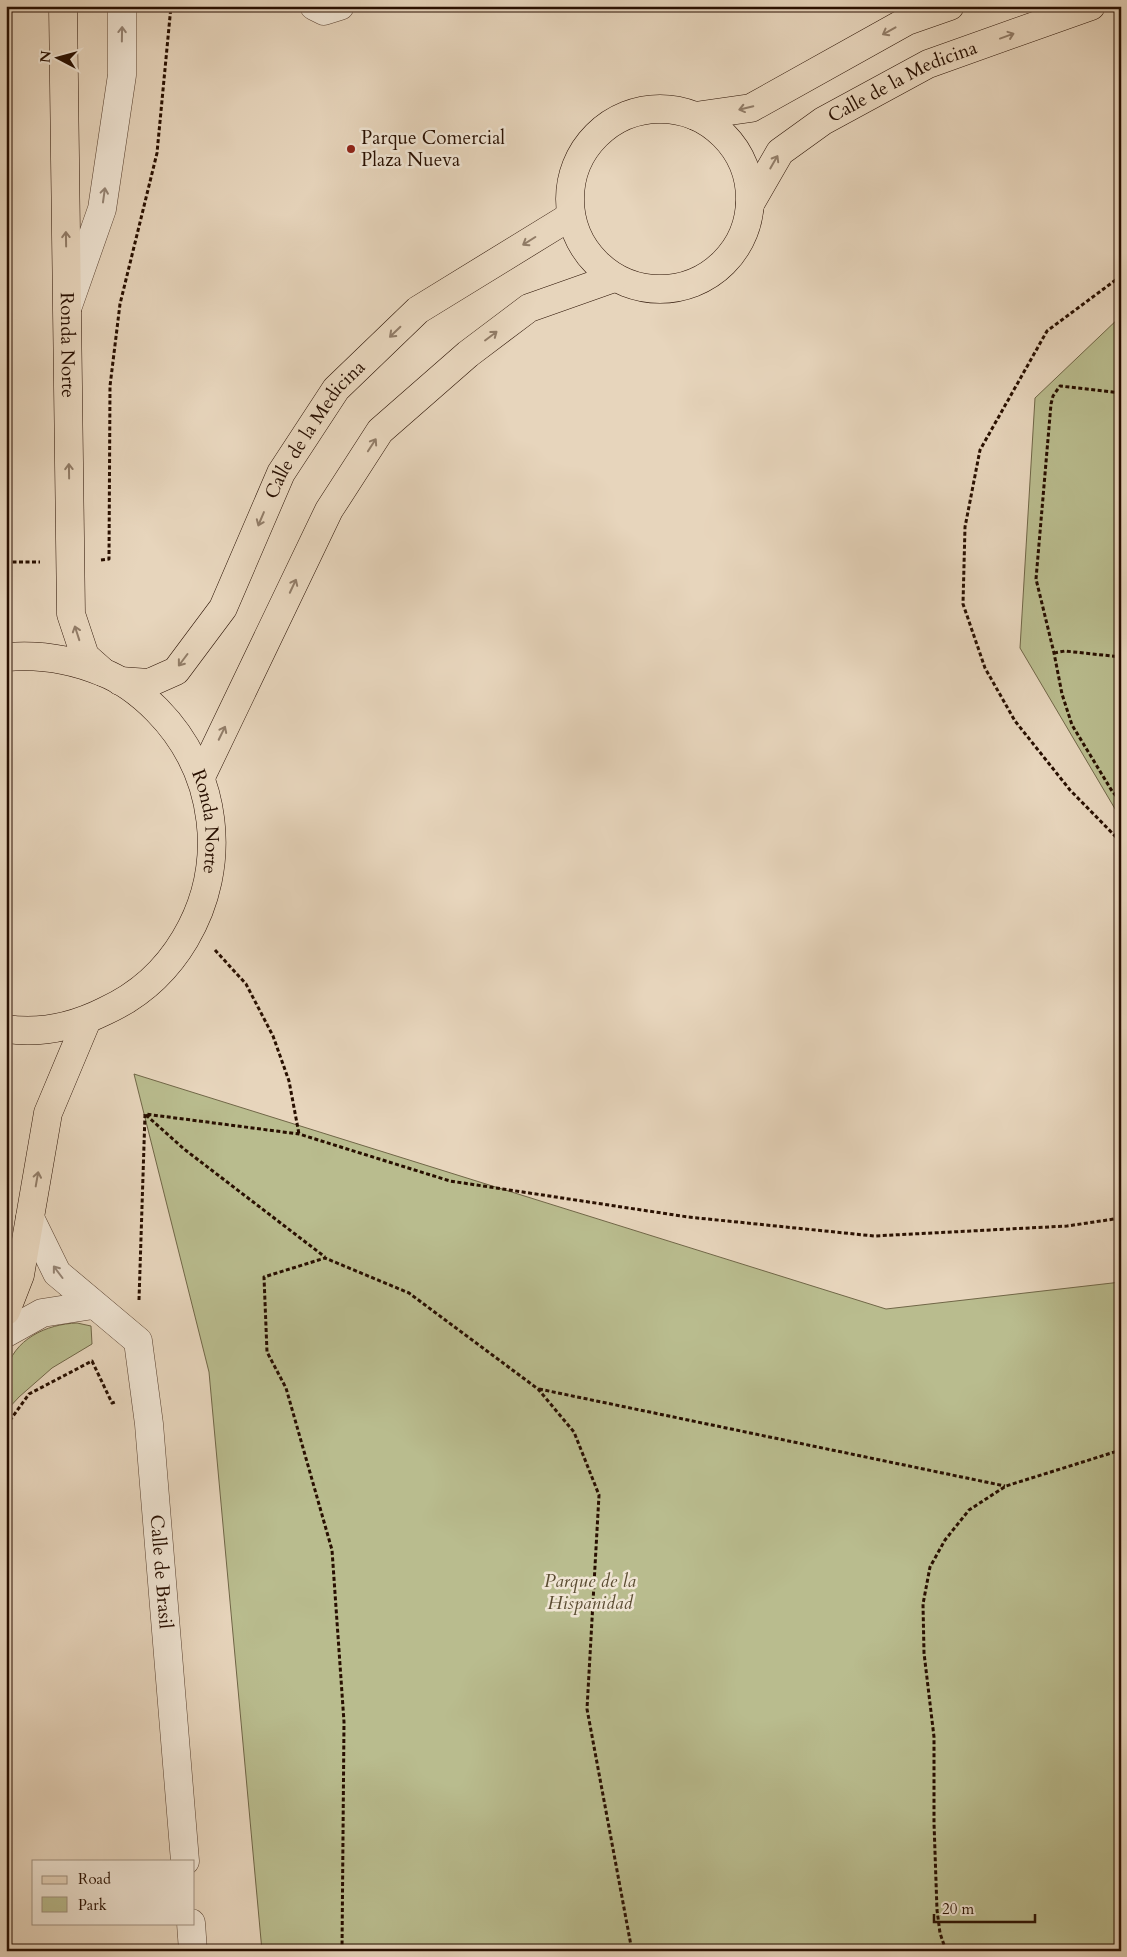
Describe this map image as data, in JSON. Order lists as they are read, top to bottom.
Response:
{
  "streets": {
    "main road": ["Calle de la Medicina", "Ronda Norte"],
    "street": ["Calle de Brasil"]
  },
  "crossings": [
    ["Calle de la Medicina", "Ronda Norte"]
  ],
  "one_way": ["Ronda Norte"],
  "parks": ["Parque de la Hispanidad"],
  "places": ["Parque Comercial Plaza Nueva"],
  "legend": ["Road", "Park"],
  "scale_bar": "20 m",
  "north": "left"
}
